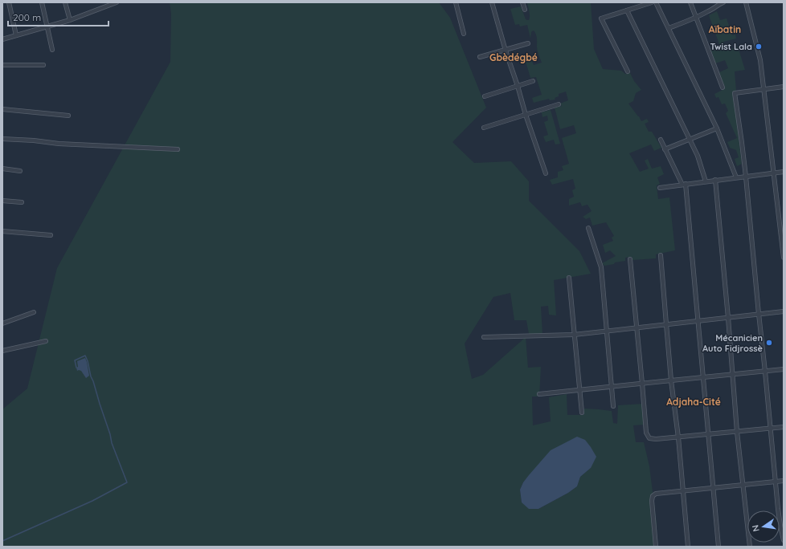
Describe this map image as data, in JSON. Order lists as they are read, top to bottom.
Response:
{
  "districts": ["Aïbatin", "Gbèdégbé", "Adjaha-Cité"],
  "places": ["Twist Lala", "Mécanicien Auto Fidjrossè"],
  "scale_bar": "200 m",
  "north": "left"
}
